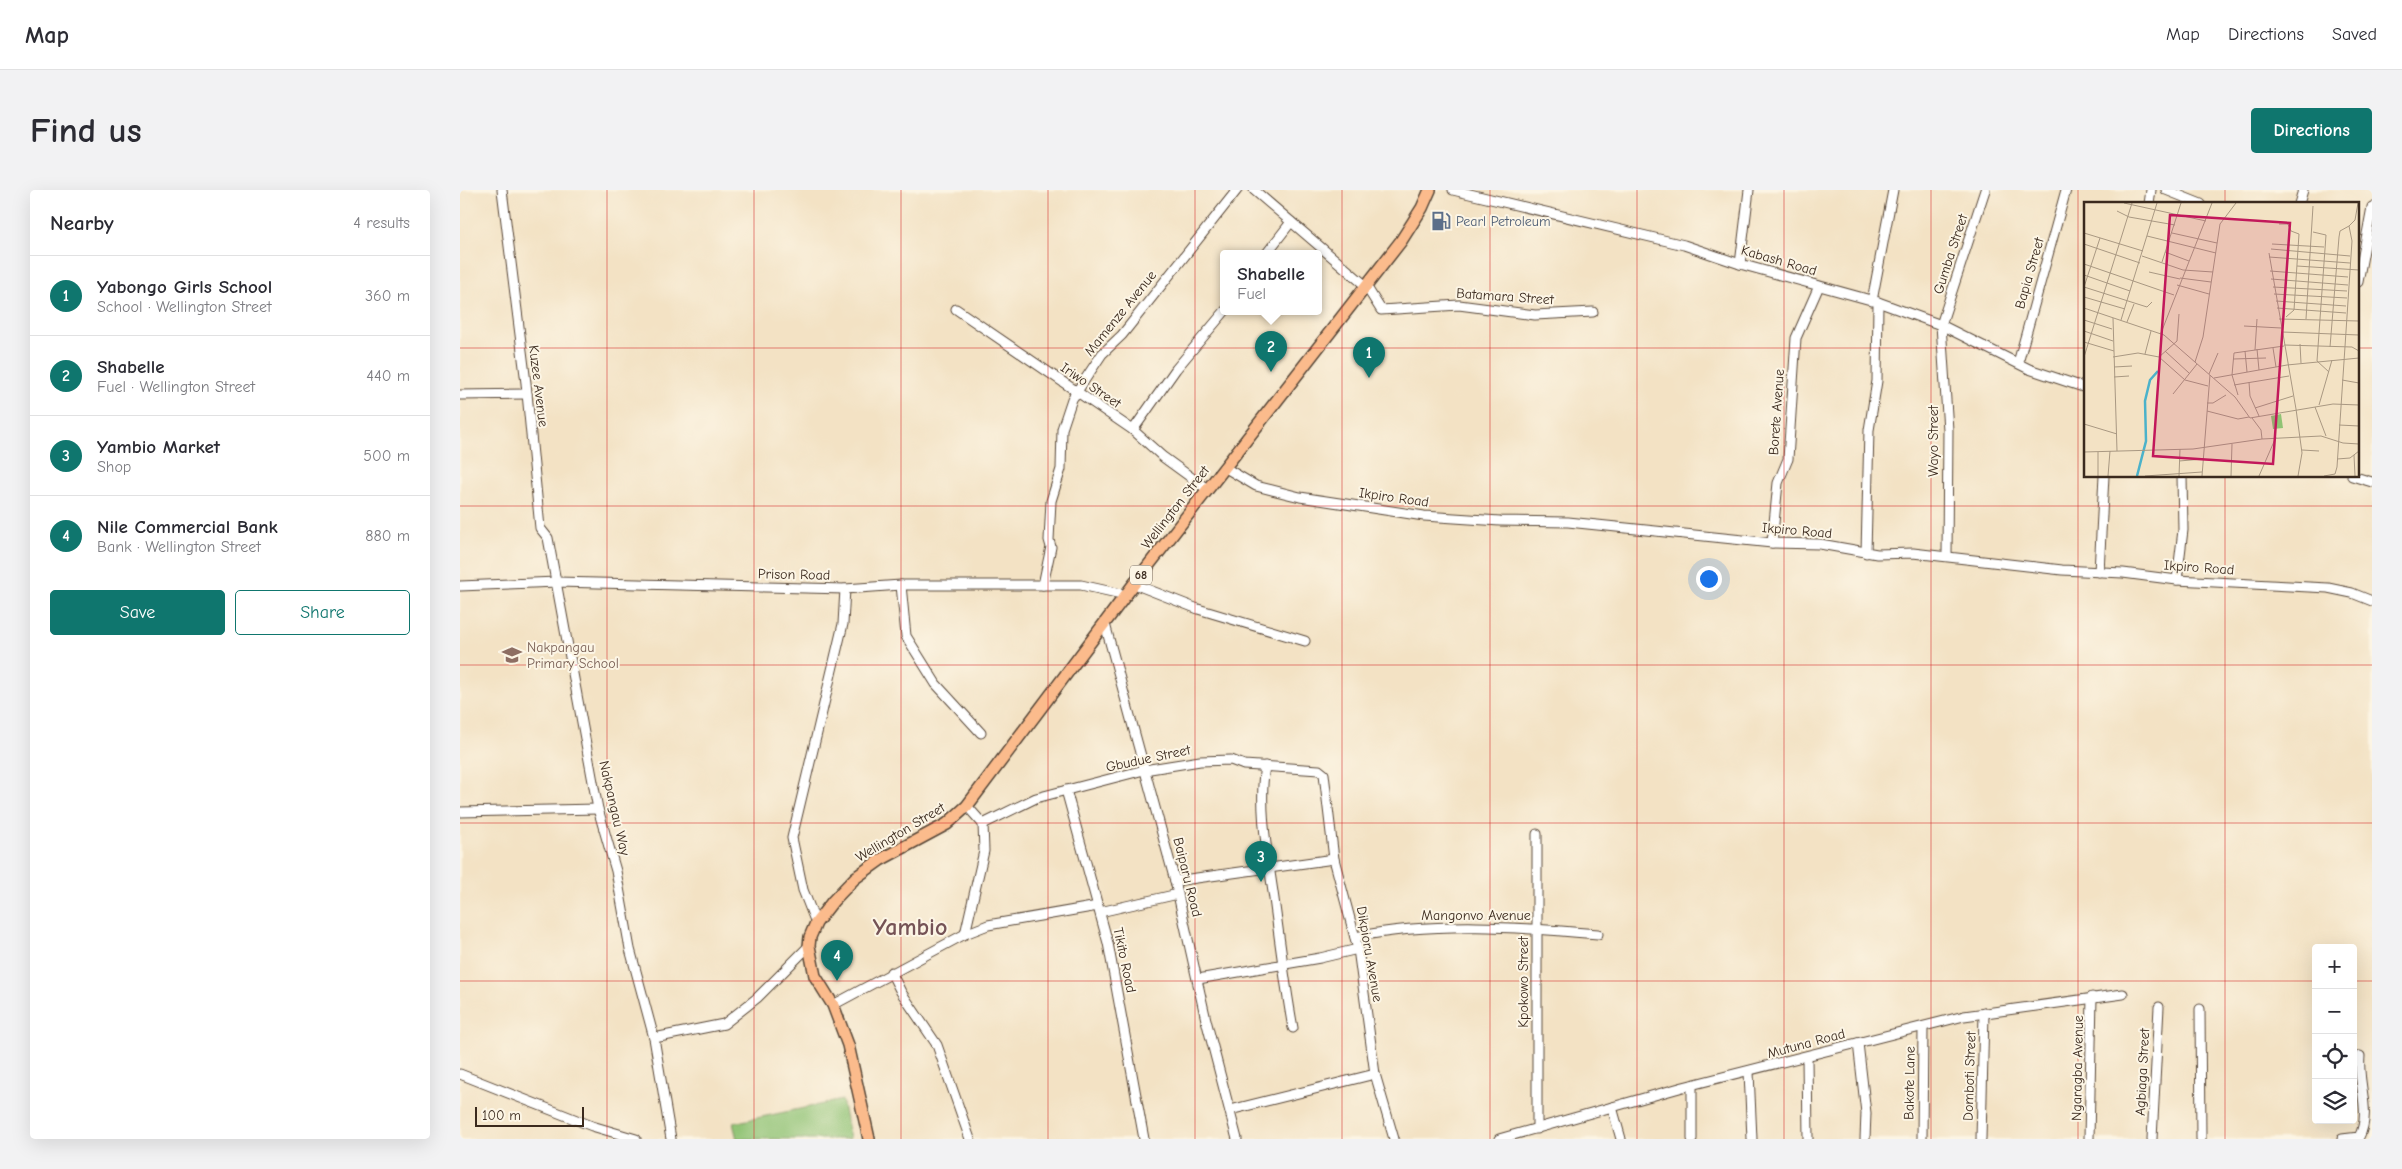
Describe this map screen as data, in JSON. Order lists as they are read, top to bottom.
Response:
{
  "streets": {
    "main road": ["Wellington Street", "68"],
    "street": [
      "Gumba Street",
      "Kabash Road",
      "Bapia Street",
      "Batamara Street",
      "Mamenze Avenue",
      "Iriwo Street",
      "Kuzee Avenue",
      "Borete Avenue",
      "Wayo Street",
      "Ikpiro Road",
      "Prison Road",
      "Gbudue Street",
      "Nakpangau Way",
      "Baiparu Road",
      "Mangonvo Avenue",
      "Dikpioru Avenue",
      "Tikito Road",
      "Kpokowo Street",
      "Mutuna Road",
      "Ngaragba Avenue",
      "Agbiaga Street",
      "Domboti Street",
      "Bakote Lane"
    ]
  },
  "crossings": [
    ["Gumba Street", "Kabash Road"],
    ["Gumba Street", "Wayo Street"],
    ["Kabash Road", "Bapia Street"],
    ["Kabash Road", "Borete Avenue"],
    ["Kabash Road", "Wayo Street"],
    ["Batamara Street", "Wellington Street"],
    ["Mamenze Avenue", "Iriwo Street"],
    ["Mamenze Avenue", "Prison Road"],
    ["Iriwo Street", "Wellington Street"],
    ["Kuzee Avenue", "Prison Road"],
    ["Kuzee Avenue", "Nakpangau Way"],
    ["Borete Avenue", "Ikpiro Road"],
    ["Wayo Street", "Ikpiro Road"],
    ["Ikpiro Road", "Wellington Street"],
    ["Wellington Street", "Prison Road"],
    ["Wellington Street", "Baiparu Road"],
    ["Prison Road", "Nakpangau Way"],
    ["Gbudue Street", "Baiparu Road"],
    ["Gbudue Street", "Dikpioru Avenue"],
    ["Gbudue Street", "Tikito Road"],
    ["Mangonvo Avenue", "Dikpioru Avenue"],
    ["Mangonvo Avenue", "Kpokowo Street"],
    ["Kpokowo Street", "Mutuna Road"],
    ["Mutuna Road", "Ngaragba Avenue"],
    ["Mutuna Road", "Domboti Street"],
    ["Mutuna Road", "Bakote Lane"]
  ],
  "districts": ["Yambio"],
  "places": {
    "fuel station": ["Pearl Petroleum"],
    "school or university": ["Nakpangau Primary School"]
  },
  "scale_bar": "100 m",
  "page": {
    "header": "Map",
    "nav": ["Map", "Directions", "Saved"],
    "buttons": [
      "Directions",
      ["Save", "Share"]
    ],
    "title": "Find us",
    "heading": ["Nearby", "4 results"],
    "popup": ["Shabelle", "Fuel"],
    "list": [
      {
        "mark": "1",
        "name": "Yabongo Girls School",
        "note": "School · Wellington Street",
        "value": "360 m"
      },
      {
        "mark": "2",
        "name": "Shabelle",
        "note": "Fuel · Wellington Street",
        "value": "440 m"
      },
      {
        "mark": "3",
        "name": "Yambio Market",
        "note": "Shop",
        "value": "500 m"
      },
      {
        "mark": "4",
        "name": "Nile Commercial Bank",
        "note": "Bank · Wellington Street",
        "value": "880 m"
      }
    ],
    "pins": [
      "2",
      "1",
      "3",
      "4"
    ],
    "map_buttons": ["+", "−"],
    "scale": "100 m"
  }
}
